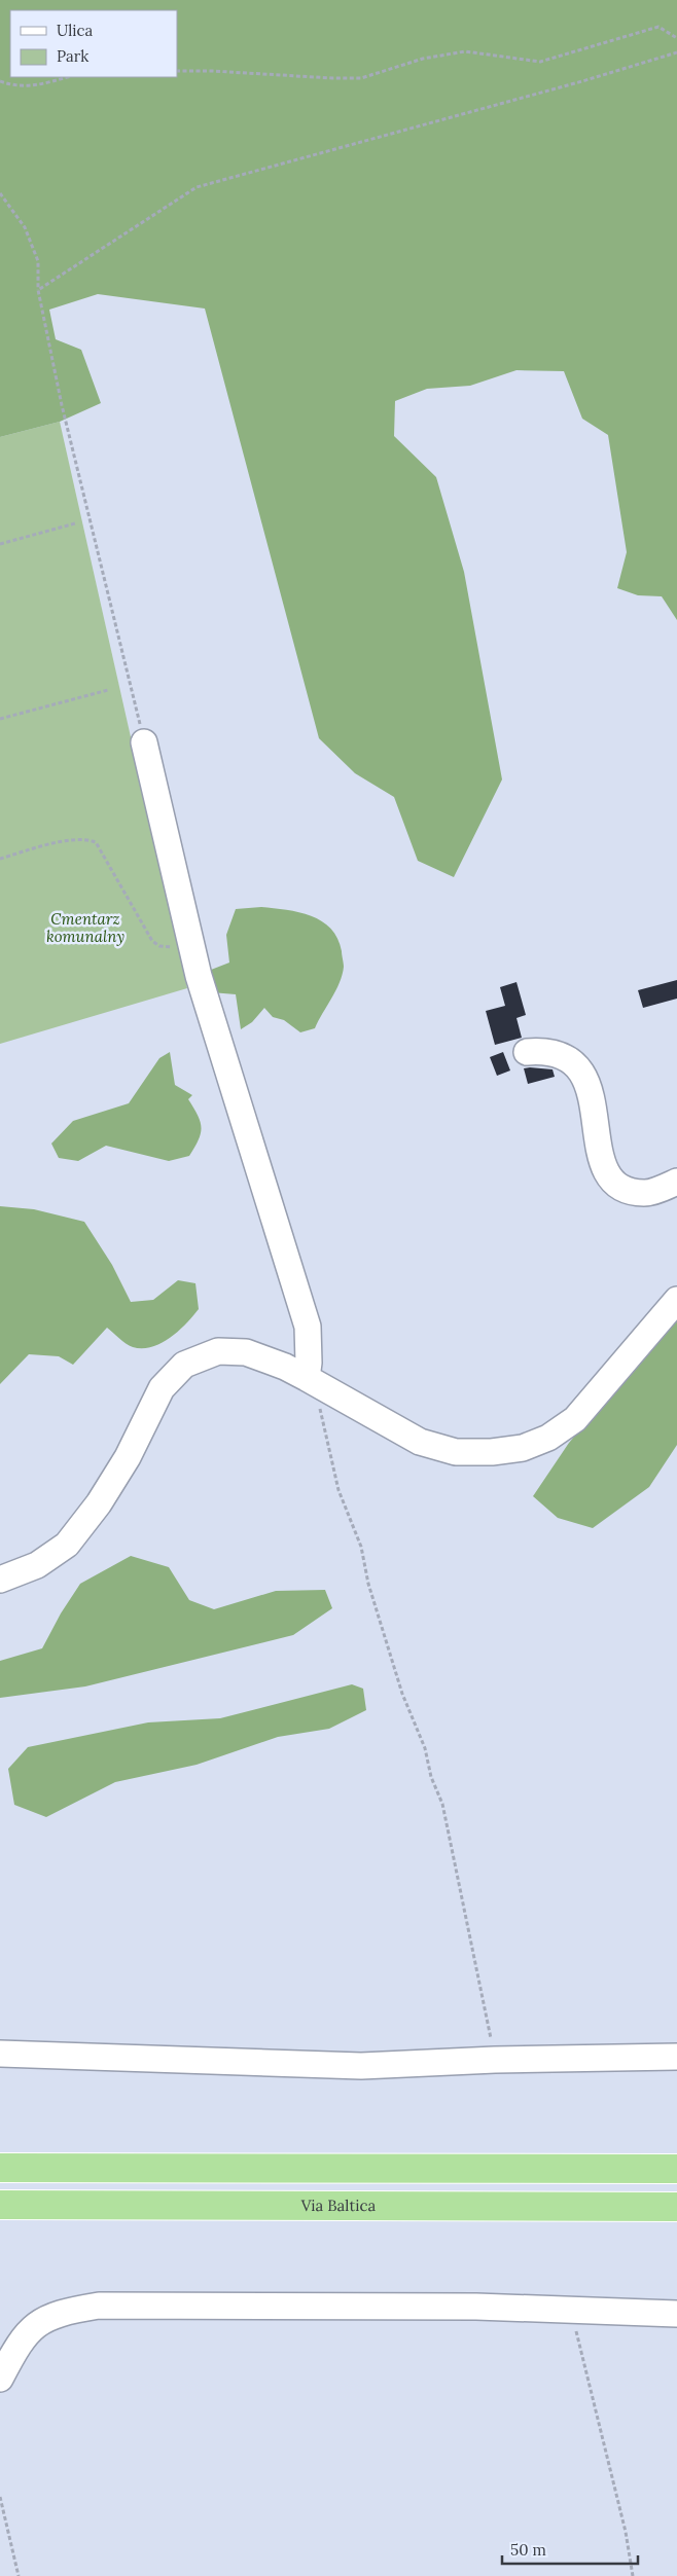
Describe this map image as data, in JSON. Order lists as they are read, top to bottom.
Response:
{
  "streets": {
    "highway": ["Via Baltica"]
  },
  "parks": ["Cmentarz komunalny"],
  "legend": ["Ulica", "Park"],
  "scale_bar": "50 m"
}
